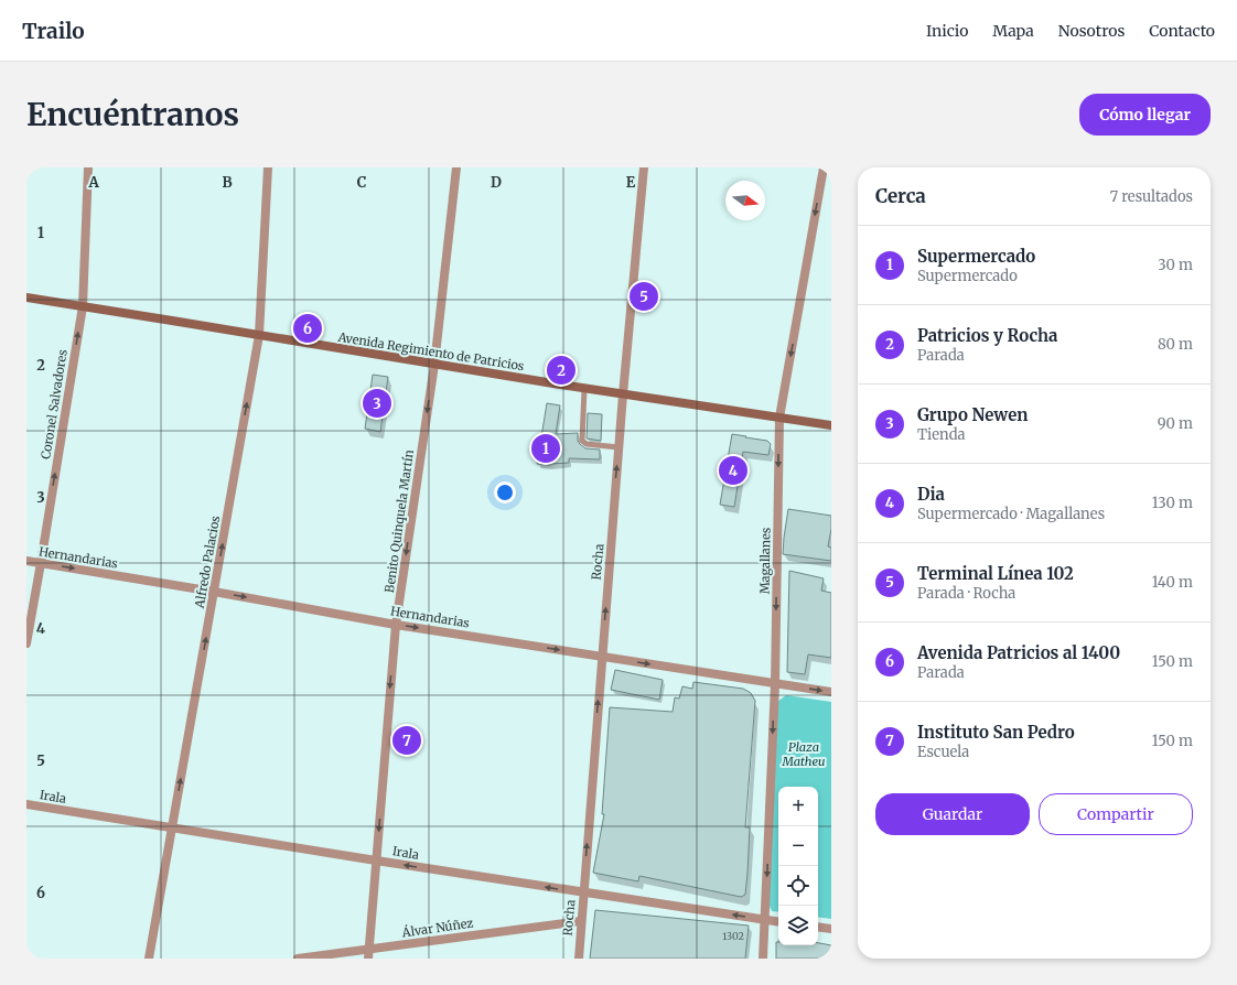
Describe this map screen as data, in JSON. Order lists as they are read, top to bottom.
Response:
{
  "streets": {
    "main road": ["Avenida Regimiento de Patricios"],
    "street": [
      "Coronel Salvadores",
      "Benito Quinquela Martín",
      "Hernandarias",
      "Magallanes",
      "Alfredo Palacios",
      "Rocha",
      "Irala",
      "Álvar Núñez"
    ]
  },
  "crossings": [
    ["Avenida Regimiento de Patricios", "Coronel Salvadores"],
    ["Avenida Regimiento de Patricios", "Benito Quinquela Martín"],
    ["Avenida Regimiento de Patricios", "Magallanes"],
    ["Avenida Regimiento de Patricios", "Alfredo Palacios"],
    ["Avenida Regimiento de Patricios", "Rocha"],
    ["Coronel Salvadores", "Hernandarias"],
    ["Benito Quinquela Martín", "Hernandarias"],
    ["Benito Quinquela Martín", "Irala"],
    ["Benito Quinquela Martín", "Álvar Núñez"],
    ["Hernandarias", "Magallanes"],
    ["Hernandarias", "Alfredo Palacios"],
    ["Hernandarias", "Rocha"],
    ["Magallanes", "Irala"],
    ["Alfredo Palacios", "Irala"],
    ["Rocha", "Irala"],
    ["Rocha", "Álvar Núñez"]
  ],
  "one_way": [
    "Coronel Salvadores",
    "Benito Quinquela Martín",
    "Hernandarias",
    "Magallanes",
    "Alfredo Palacios",
    "Rocha",
    "Irala"
  ],
  "parks": ["Plaza Matheu"],
  "house_numbers": ["1302"],
  "north": "right",
  "page": {
    "header": "Trailo",
    "nav": [
      "Inicio",
      "Mapa",
      "Nosotros",
      "Contacto"
    ],
    "buttons": [
      "Cómo llegar",
      ["Guardar", "Compartir"]
    ],
    "title": "Encuéntranos",
    "heading": ["Cerca", "7 resultados"],
    "list": [
      {
        "mark": "1",
        "name": "Supermercado",
        "note": "Supermercado",
        "value": "30 m"
      },
      {
        "mark": "2",
        "name": "Patricios y Rocha",
        "note": "Parada",
        "value": "80 m"
      },
      {
        "mark": "3",
        "name": "Grupo Newen",
        "note": "Tienda",
        "value": "90 m"
      },
      {
        "mark": "4",
        "name": "Dia",
        "note": "Supermercado · Magallanes",
        "value": "130 m"
      },
      {
        "mark": "5",
        "name": "Terminal Línea 102",
        "note": "Parada · Rocha",
        "value": "140 m"
      },
      {
        "mark": "6",
        "name": "Avenida Patricios al 1400",
        "note": "Parada",
        "value": "150 m"
      },
      {
        "mark": "7",
        "name": "Instituto San Pedro",
        "note": "Escuela",
        "value": "150 m"
      }
    ],
    "pins": [
      "5",
      "6",
      "2",
      "3",
      "1",
      "4",
      "7"
    ],
    "map_buttons": ["+", "−"]
  },
  "grid": {
    "columns": [
      "A",
      "B",
      "C",
      "D",
      "E"
    ],
    "rows": [
      "1",
      "2",
      "3",
      "4",
      "5",
      "6"
    ]
  }
}
